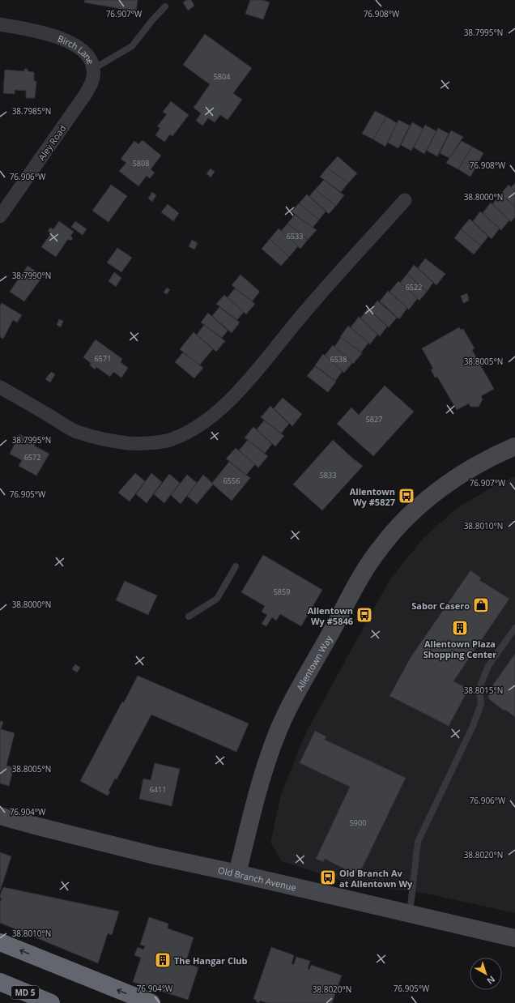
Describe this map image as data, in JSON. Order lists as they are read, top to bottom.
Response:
{
  "streets": {
    "highway": ["MD 5"],
    "main road": ["Allentown Way", "Old Branch Avenue"],
    "street": ["Birch Lane", "Aley Road"]
  },
  "crossings": [
    ["Birch Lane", "Aley Road"],
    ["Allentown Way", "Old Branch Avenue"]
  ],
  "places": {
    "bus stop": ["Allentown Wy #5827", "Allentown Wy #5846", "Old Branch Av at Allentown Wy"],
    "shop": ["Sabor Casero"],
    "building": ["Allentown Plaza Shopping Center", "The Hangar Club"]
  },
  "house_numbers": [
    "5804",
    "5808",
    "6533",
    "6522",
    "6571",
    "6538",
    "5827",
    "6572",
    "5833",
    "6556",
    "5859",
    "6411",
    "5900"
  ],
  "north": "bottom right",
  "coordinates": [
    "76.908°W",
    "76.907°W",
    "38.7995°N",
    "38.7985°N",
    "76.906°W",
    "38.8000°N",
    "38.7990°N",
    "38.8005°N",
    "76.905°W",
    "38.8010°N",
    "38.8015°N",
    "76.904°W",
    "38.8020°N"
  ]
}
